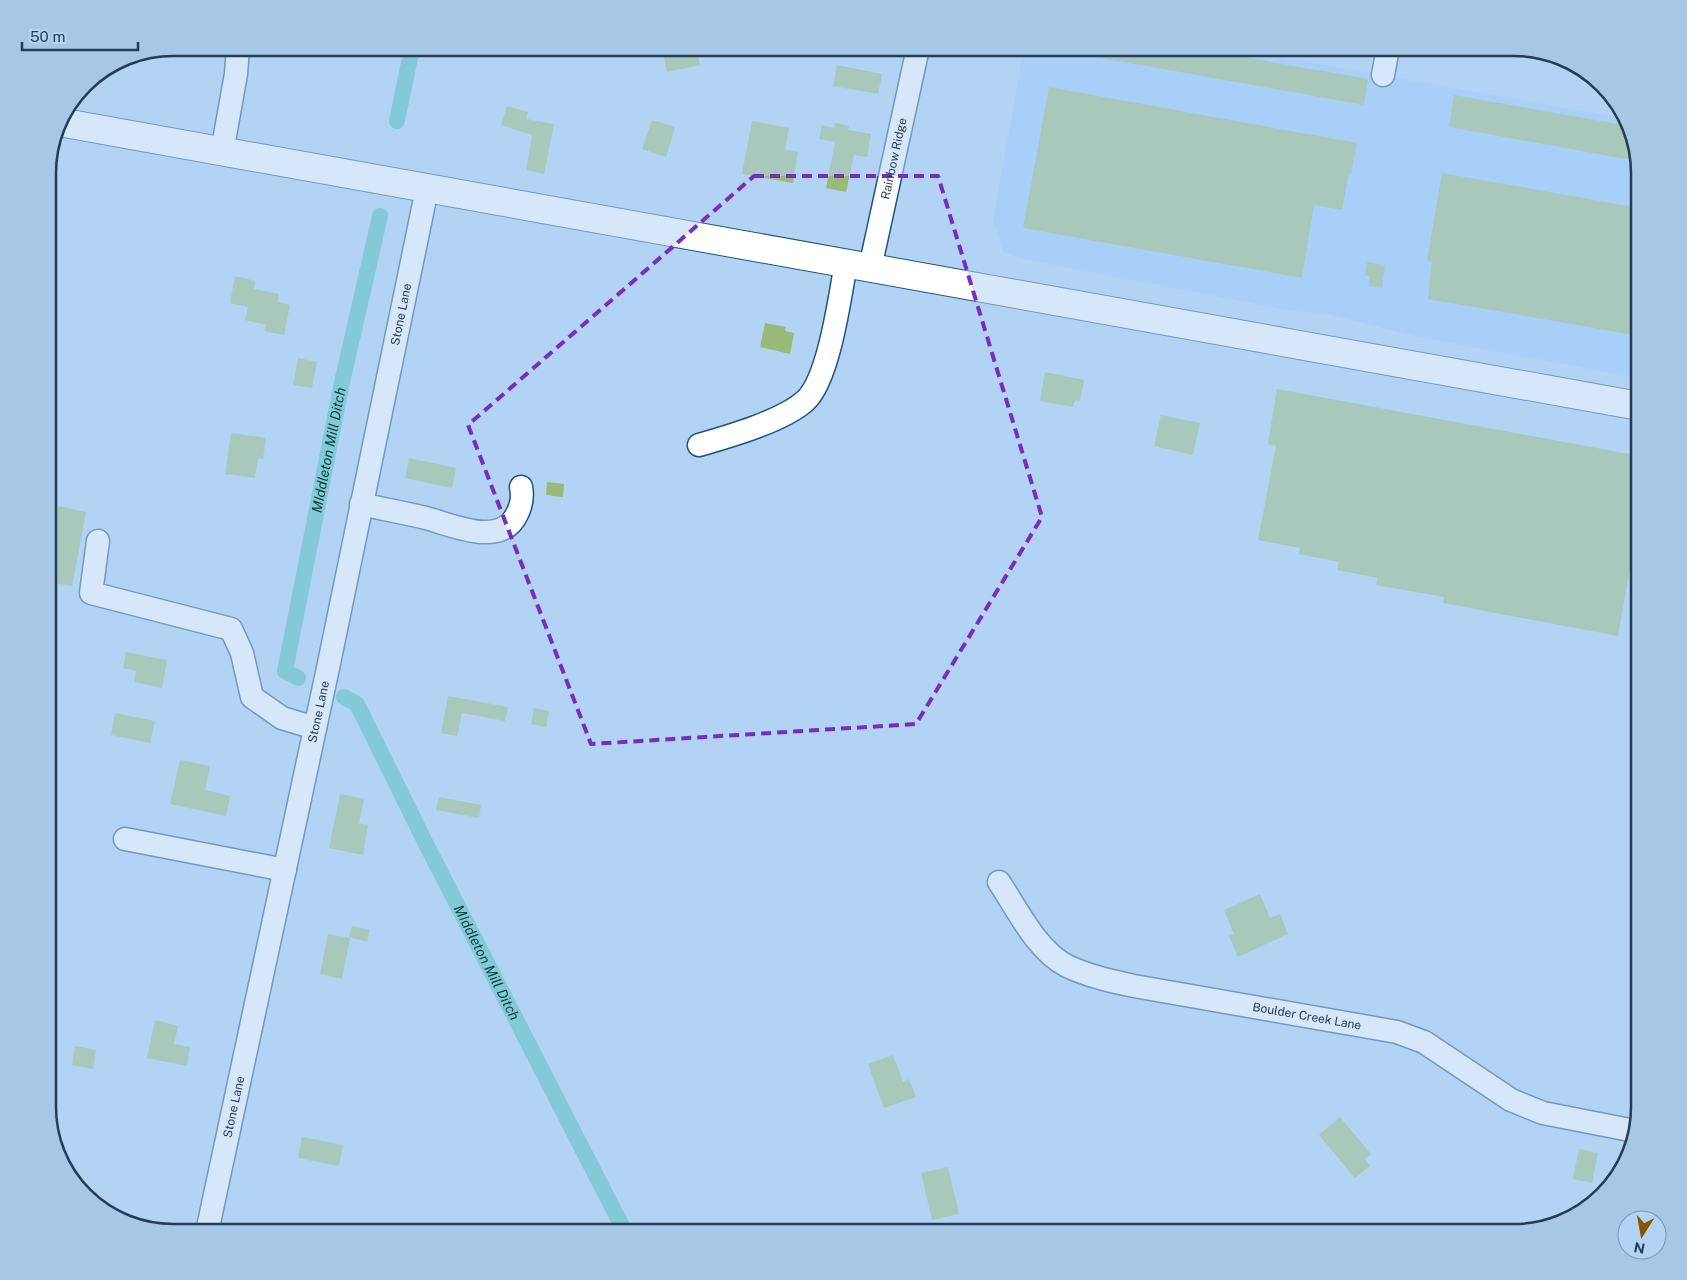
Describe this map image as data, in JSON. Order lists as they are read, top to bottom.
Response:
{
  "streets": {
    "street": ["Rainbow Ridge", "Stone Lane", "Boulder Creek Lane"]
  },
  "water": ["MIddleton Mill Ditch"],
  "scale_bar": "50 m",
  "north": "bottom"
}
